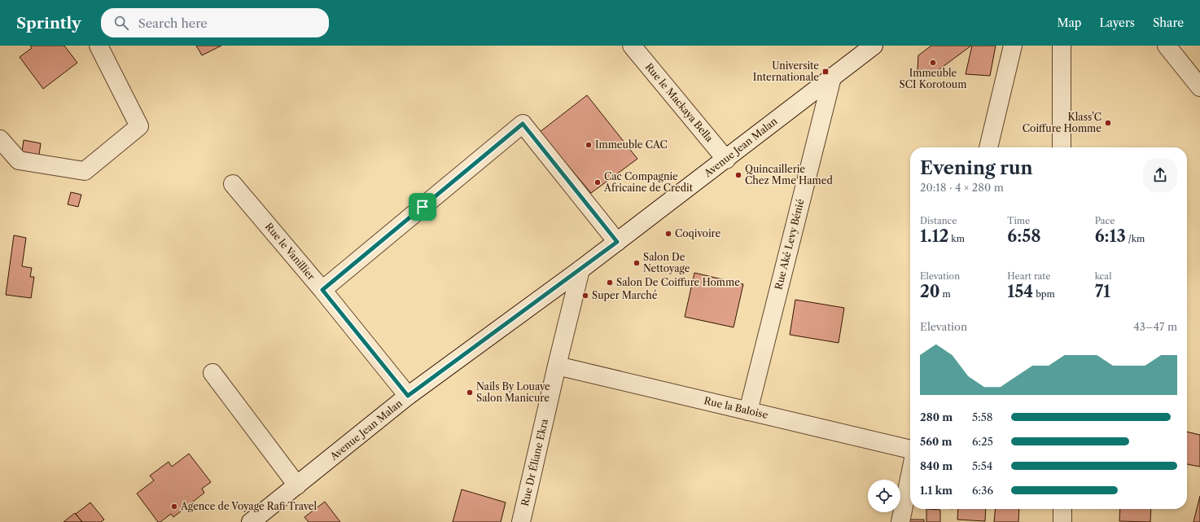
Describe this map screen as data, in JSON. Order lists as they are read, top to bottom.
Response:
{
  "streets": {
    "street": [
      "Rue le Mackaya Bella",
      "Avenue Jean Malan",
      "Rue Aké Levy Bénié",
      "Rue le Vanillier",
      "Rue la Baloise",
      "Rue Dr Éliane Ekra"
    ]
  },
  "crossings": [
    ["Rue le Mackaya Bella", "Avenue Jean Malan"],
    ["Avenue Jean Malan", "Rue Aké Levy Bénié"],
    ["Avenue Jean Malan", "Rue le Vanillier"],
    ["Avenue Jean Malan", "Rue Dr Éliane Ekra"],
    ["Rue Aké Levy Bénié", "Rue la Baloise"],
    ["Rue la Baloise", "Rue Dr Éliane Ekra"]
  ],
  "places": {
    "other": [
      "Immeuble SCI Korotoum",
      "Klass'C Coiffure Homme",
      "Immeuble CAC",
      "Quincaillerie Chez Mme Hamed",
      "Cac Compagnie Africaine de Credit",
      "Coqivoire",
      "Salon De Nettoyage",
      "Salon De Coiffure Homme",
      "Super Marché",
      "Nails By Louave Salon Manicure",
      "Agence de Voyage Rafi Travel"
    ],
    "transit": ["Universite Internationale"]
  },
  "page": {
    "header": "Sprintly",
    "search": "Search here",
    "nav": ["Map", "Layers", "Share"],
    "heading": ["Evening run", "20:18 · 4 × 280 m"],
    "stats": [
      ["Distance", "1.12 km"],
      ["Time", "6:58"],
      ["Pace", "6:13 /km"],
      ["Elevation", "20 m"],
      ["Heart rate", "154 bpm"],
      ["kcal", "71"]
    ],
    "chart": ["Elevation", "43–47 m"],
    "list": [
      {
        "name": "280 m",
        "note": "5:58"
      },
      {
        "name": "560 m",
        "note": "6:25"
      },
      {
        "name": "840 m",
        "note": "5:54"
      },
      {
        "name": "1.1 km",
        "note": "6:36"
      }
    ]
  }
}
